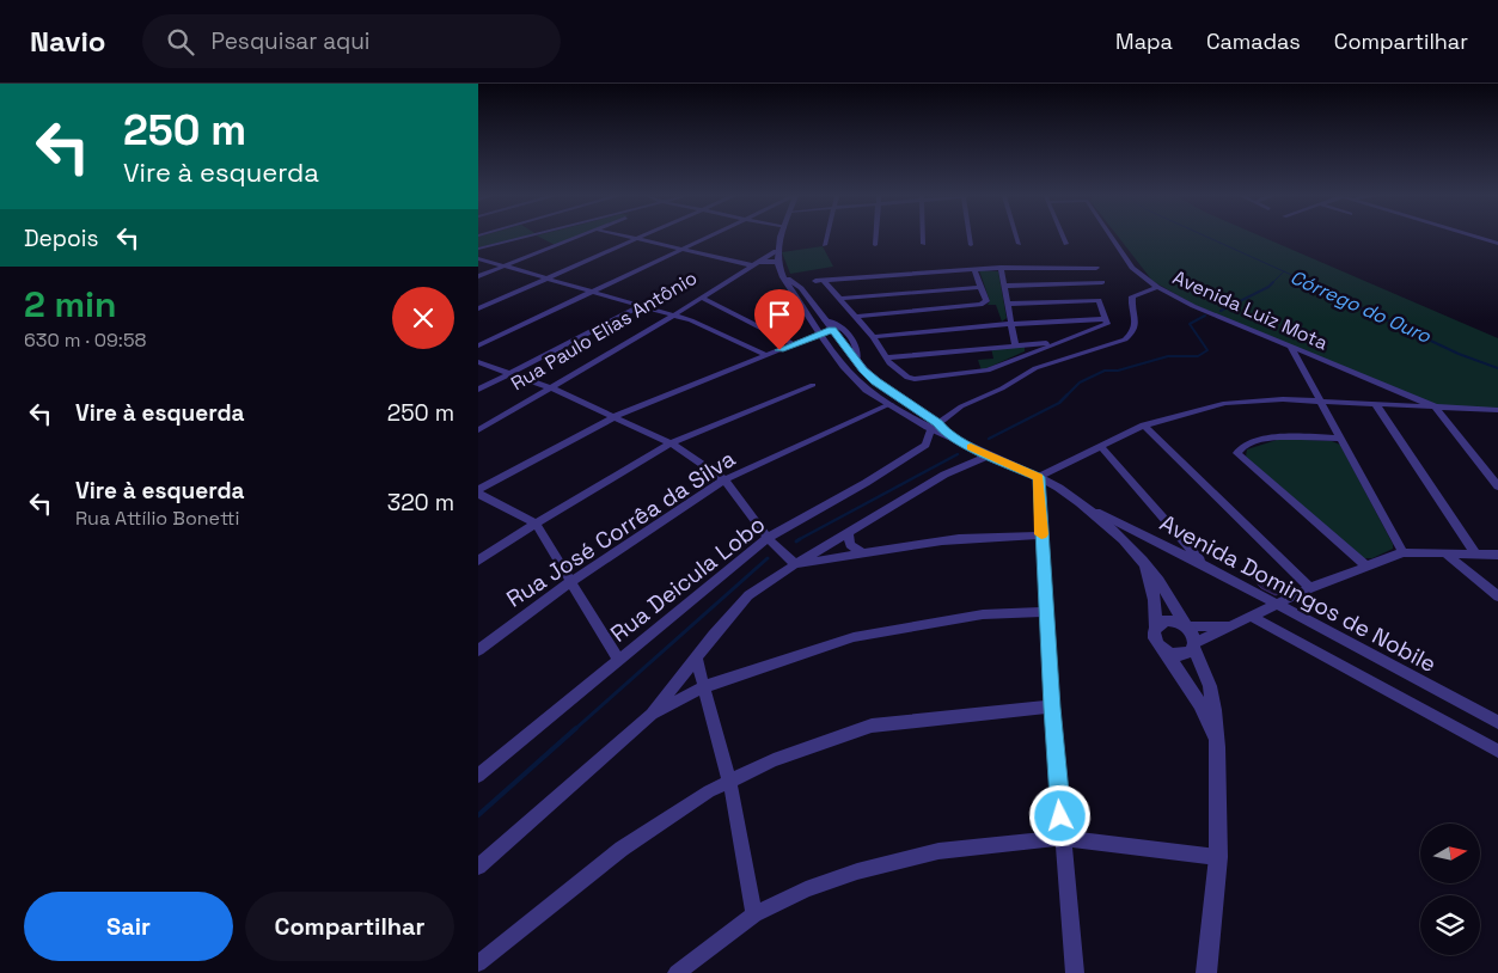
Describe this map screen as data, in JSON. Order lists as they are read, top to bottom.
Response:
{
  "streets": {
    "street": [
      "Avenida Luiz Mota",
      "Rua Paulo Elias Antônio",
      "Rua José Corrêa da Silva",
      "Rua Deicula Lobo",
      "Avenida Domingos de Nobile"
    ]
  },
  "crossings": [
    ["Avenida Luiz Mota", "Rua Deicula Lobo"]
  ],
  "water": ["Córrego do Ouro"],
  "north": "right",
  "page": {
    "header": "Navio",
    "search": "Pesquisar aqui",
    "nav": ["Mapa", "Camadas", "Compartilhar"],
    "turn": ["250 m", "Vire à esquerda"],
    "then": "Depois",
    "heading": ["2 min", "630 m · 09:58"],
    "list": [
      {
        "name": "Vire à esquerda",
        "value": "250 m"
      },
      {
        "name": "Vire à esquerda",
        "note": "Rua Attílio Bonetti",
        "value": "320 m"
      }
    ],
    "buttons": ["Sair", "Compartilhar"]
  }
}
